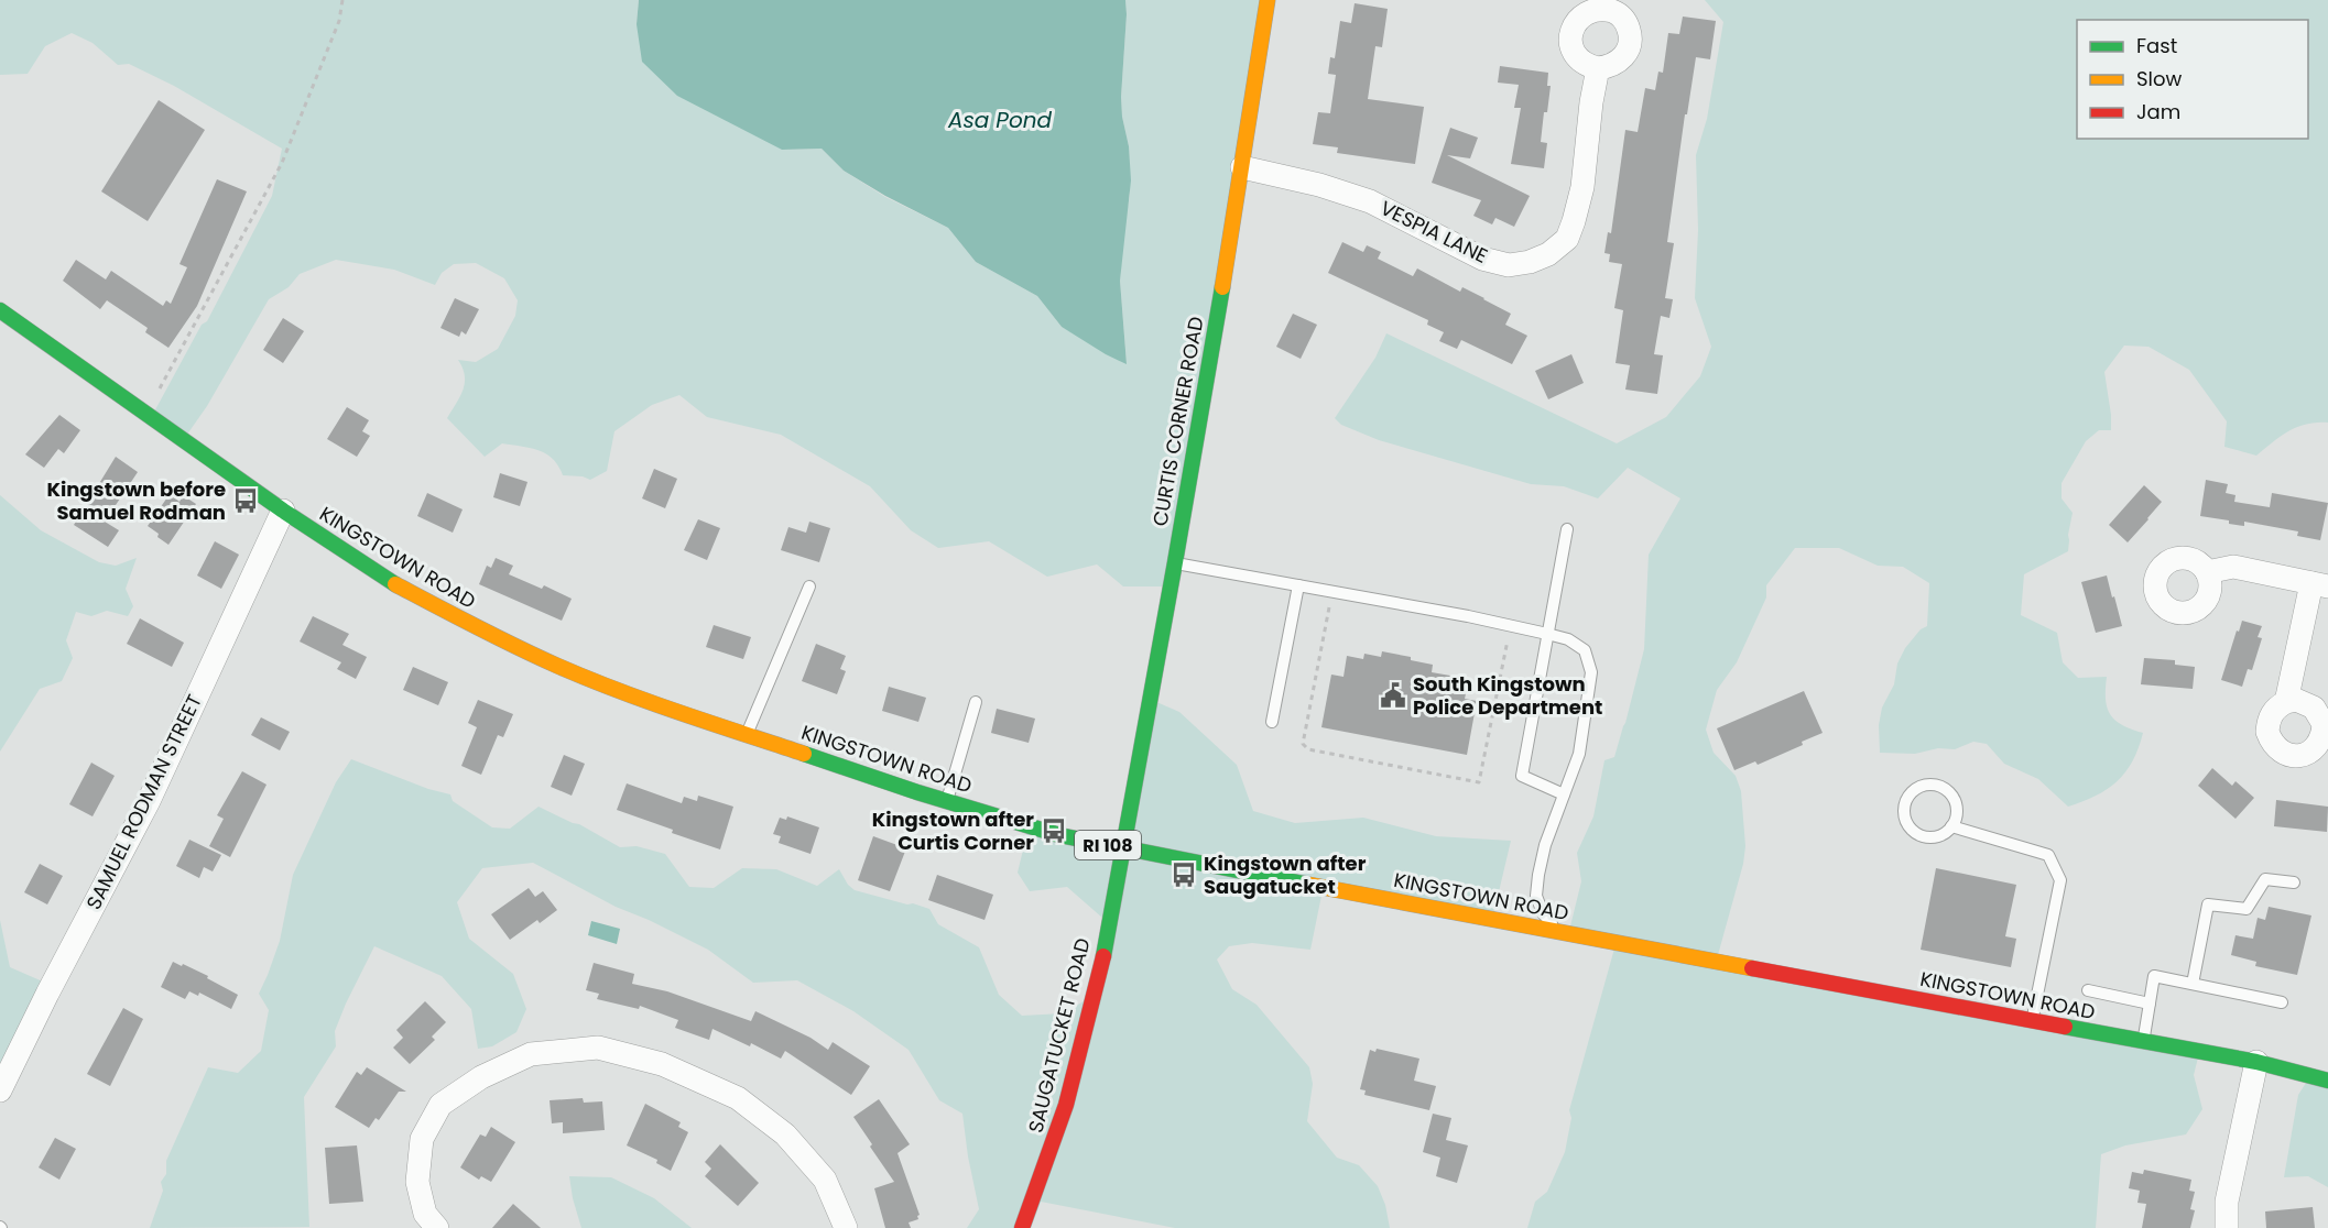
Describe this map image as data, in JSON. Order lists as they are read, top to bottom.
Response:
{
  "streets": {
    "main road": [
      "CURTIS CORNER ROAD",
      "KINGSTOWN ROAD",
      "RI 108",
      "SAUGATUCKET ROAD"
    ],
    "street": ["VESPIA LANE", "SAMUEL RODMAN STREET"]
  },
  "crossings": [
    ["VESPIA LANE", "CURTIS CORNER ROAD"],
    ["CURTIS CORNER ROAD", "KINGSTOWN ROAD"],
    ["CURTIS CORNER ROAD", "SAUGATUCKET ROAD"],
    ["KINGSTOWN ROAD", "SAMUEL RODMAN STREET"],
    ["KINGSTOWN ROAD", "SAUGATUCKET ROAD"]
  ],
  "water": ["Asa Pond"],
  "places": {
    "bus stop": ["Kingstown before Samuel Rodman", "Kingstown after Curtis Corner", "Kingstown after Saugatucket"],
    "public building": ["South Kingstown Police Department"]
  },
  "legend": ["Fast", "Slow", "Jam"]
}
